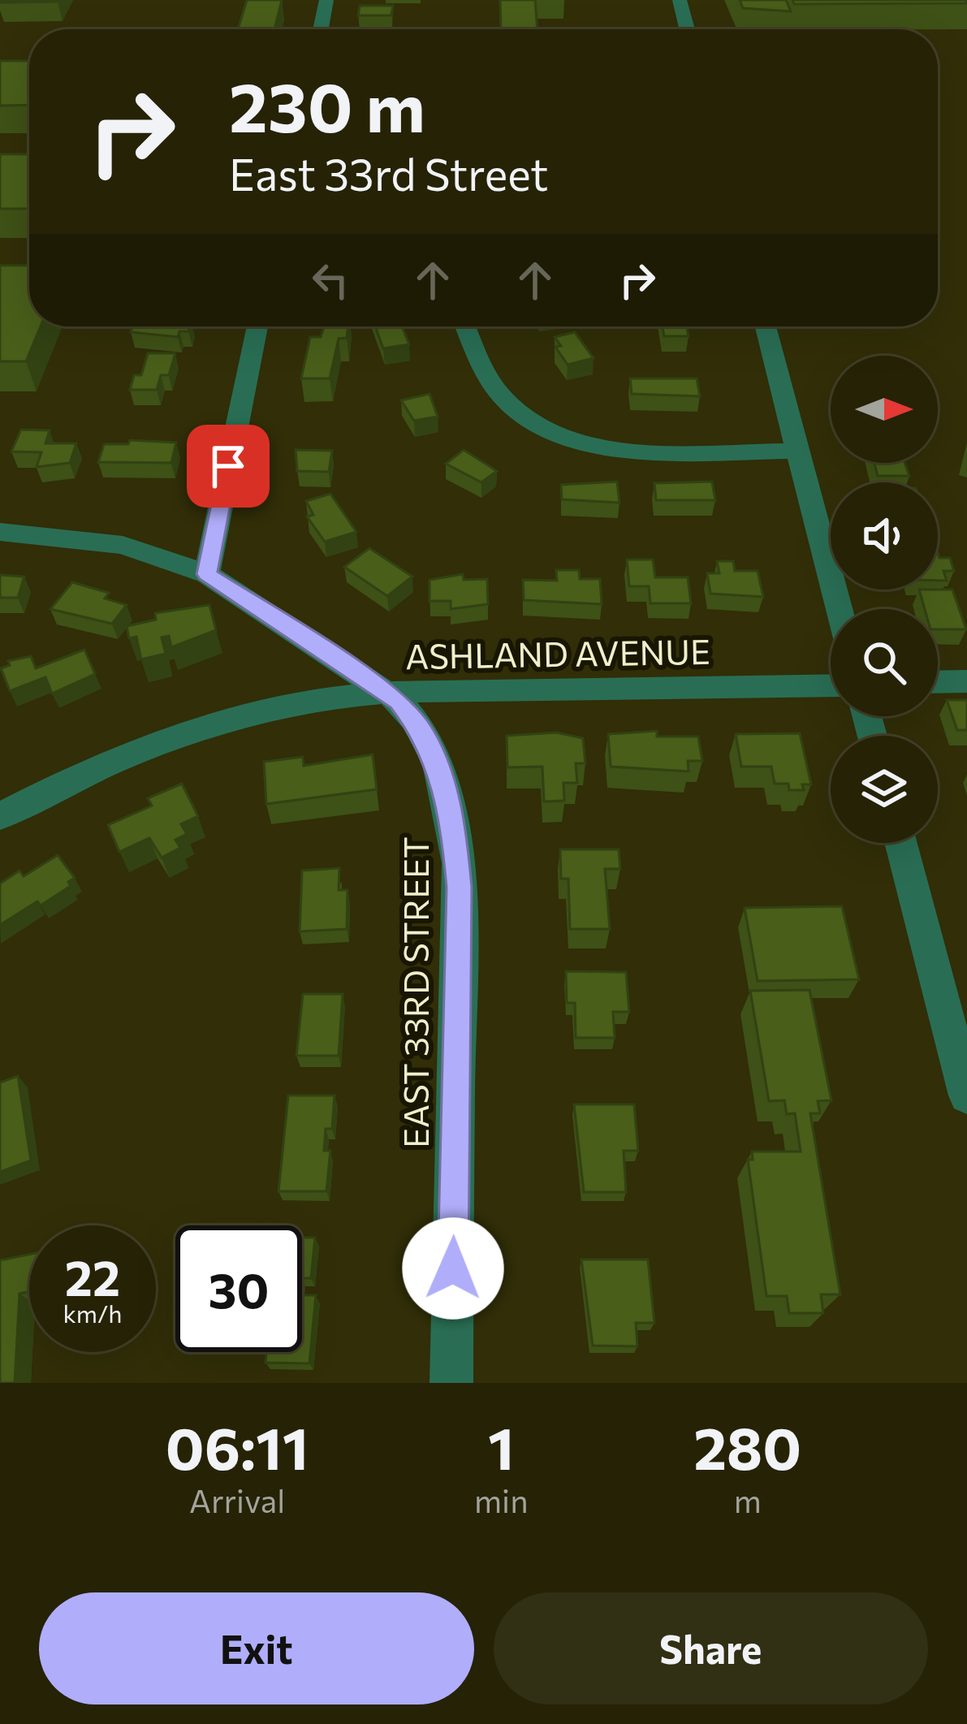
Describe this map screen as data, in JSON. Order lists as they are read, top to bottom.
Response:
{
  "streets": {
    "street": ["ASHLAND AVENUE", "EAST 33RD STREET"]
  },
  "crossings": [
    ["ASHLAND AVENUE", "EAST 33RD STREET"]
  ],
  "north": "right",
  "page": {
    "turn": ["230 m", "East 33rd Street"],
    "speed": "22 km/h",
    "limit": "30",
    "eta": [
      "06:11",
      "Arrival",
      "1",
      "min",
      "280",
      "m"
    ],
    "buttons": ["Exit", "Share"]
  }
}
